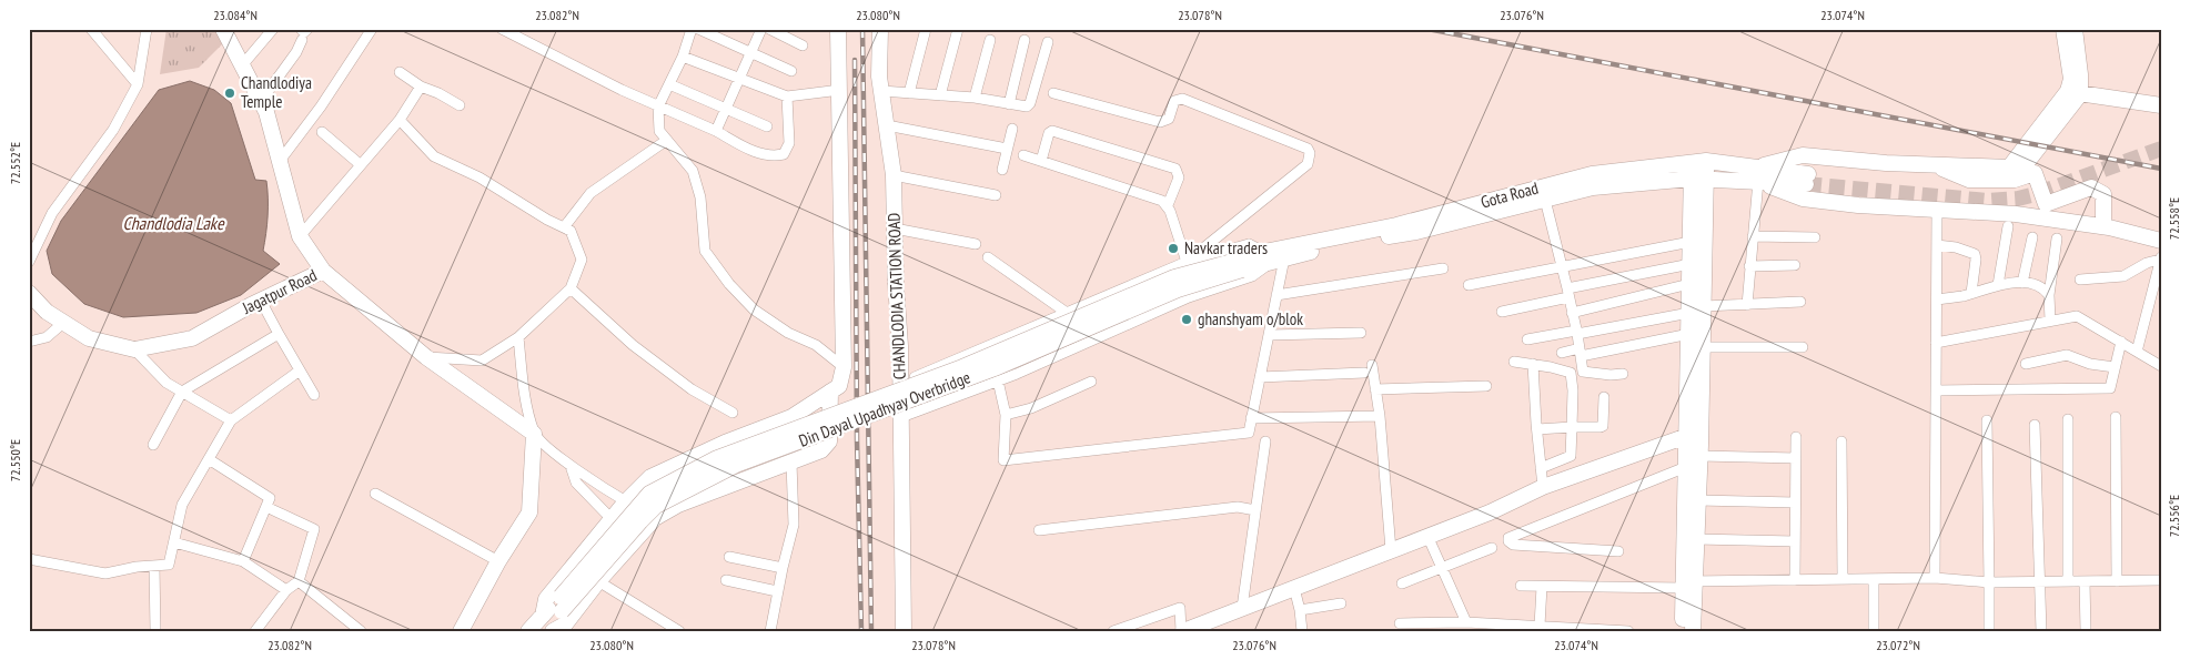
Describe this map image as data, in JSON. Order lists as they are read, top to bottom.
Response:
{
  "streets": {
    "street": [
      "Gota Road",
      "Jagatpur Road",
      "CHANDLODIA STATION ROAD",
      "Din Dayal Upadhyay Overbridge"
    ]
  },
  "crossings": [
    ["Gota Road", "Din Dayal Upadhyay Overbridge"]
  ],
  "water": ["Chandlodia Lake"],
  "places": ["Chandlodiya Temple", "Navkar traders", "ghanshyam o/blok"],
  "coordinates": [
    "23.084°N",
    "23.082°N",
    "23.080°N",
    "23.078°N",
    "23.076°N",
    "23.074°N",
    "72.552°E",
    "72.558°E",
    "72.550°E",
    "72.556°E",
    "23.072°N"
  ]
}
